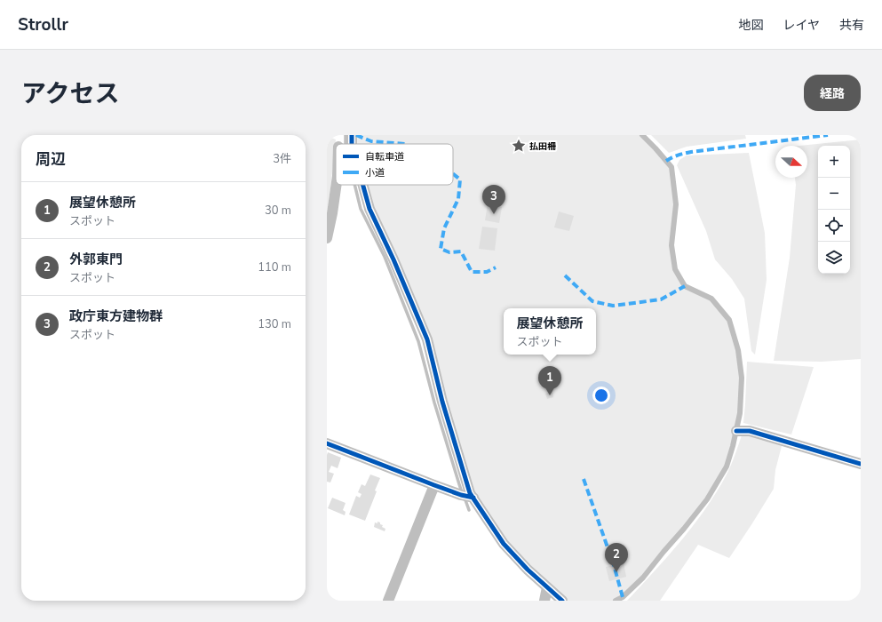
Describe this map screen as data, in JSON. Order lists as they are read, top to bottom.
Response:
{
  "places": {
    "place": ["払田柵"]
  },
  "legend": ["自転車道", "小道"],
  "north": "right",
  "page": {
    "header": "Strollr",
    "nav": ["地図", "レイヤ", "共有"],
    "title": "アクセス",
    "buttons": "経路",
    "heading": ["周辺", "3件"],
    "map_buttons": ["+", "−"],
    "list": [
      {
        "mark": "1",
        "name": "展望休憩所",
        "note": "スポット",
        "value": "30 m"
      },
      {
        "mark": "2",
        "name": "外郭東門",
        "note": "スポット",
        "value": "110 m"
      },
      {
        "mark": "3",
        "name": "政庁東方建物群",
        "note": "スポット",
        "value": "130 m"
      }
    ],
    "pins": ["3", "1", "2"],
    "popup": ["展望休憩所", "スポット"]
  }
}
